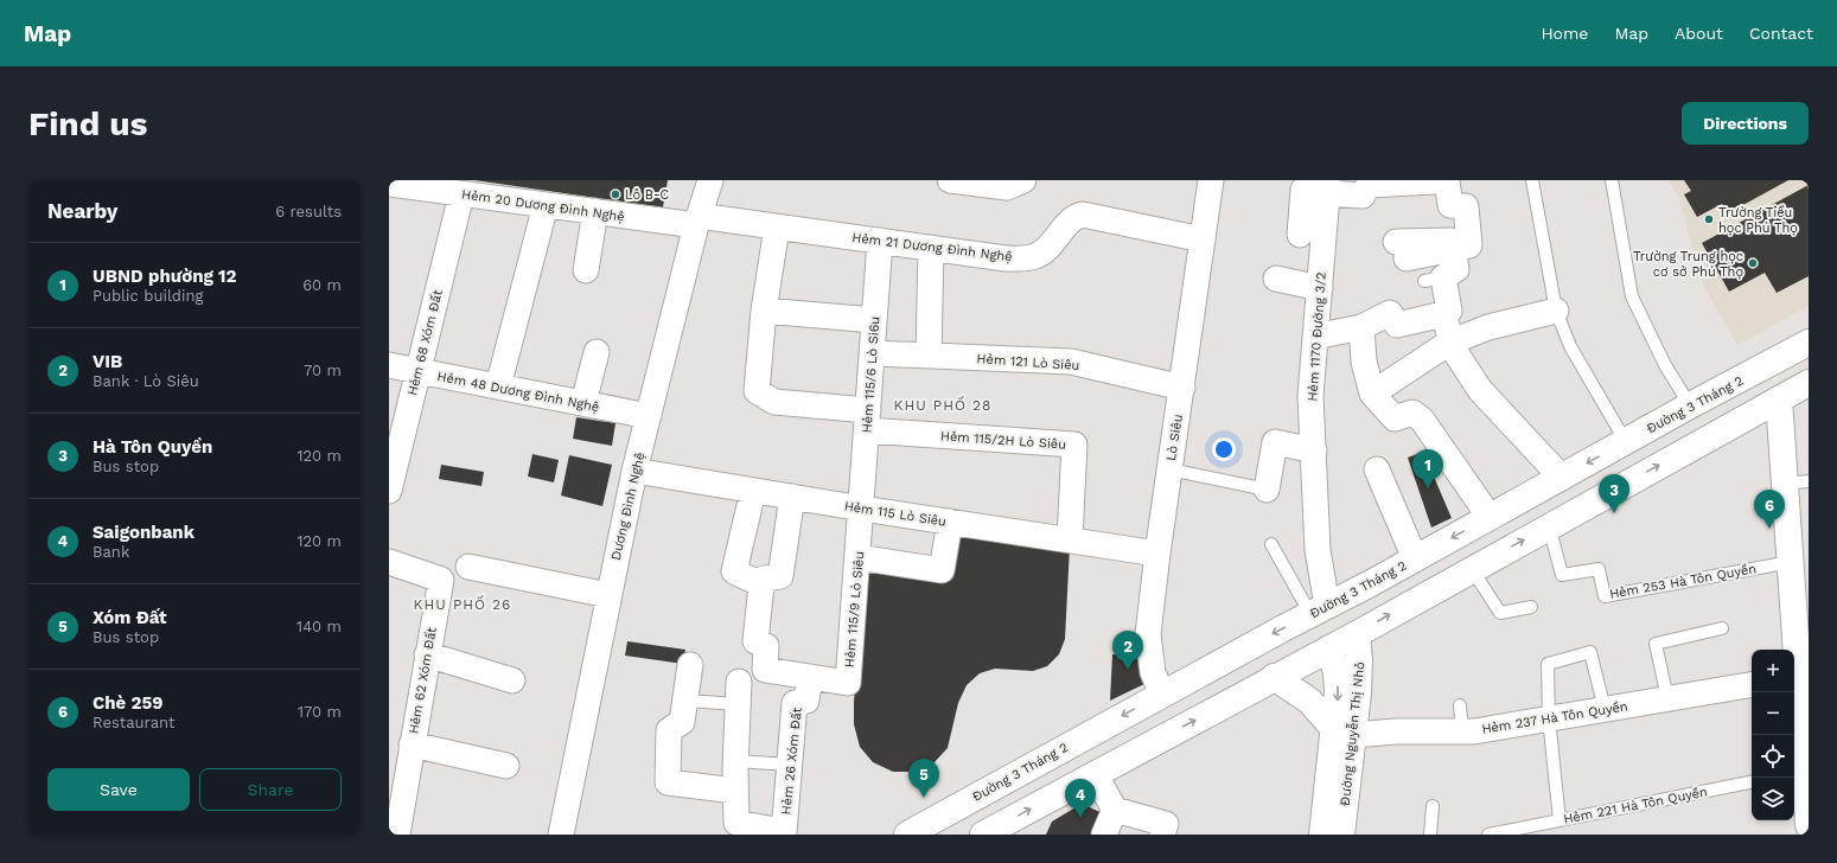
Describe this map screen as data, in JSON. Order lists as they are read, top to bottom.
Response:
{
  "streets": {
    "main road": ["Đường 3 Tháng 2", "Đường Nguyễn Thị Nhỏ"],
    "street": [
      "Hẻm 20 Dương Đình Nghệ",
      "Hẻm 21 Dương Đình Nghệ",
      "Hẻm 1170 Đường 3/2",
      "Hẻm 68 Xóm Đất",
      "Hẻm 121 Lò Siêu",
      "Hẻm 115/6 Lò Si6u",
      "Hẻm 48 Dương Đình Nghệ",
      "Lò Siêu",
      "Hẻm 115/2H Lò Siêu",
      "Dương Đình Nghệ",
      "Hẻm 115 Lò Siêu",
      "Hẻm 115/9 Lò Siêu",
      "Hẻm 62 Xóm Đất",
      "Hẻm 237 Hà Tôn Quyền",
      "Hẻm 26 Xóm Đất"
    ],
    "lane": ["Hẻm 253 Hà Tôn Quyền", "Hẻm 221 Hà Tôn Quyền"]
  },
  "crossings": [
    ["Hẻm 20 Dương Đình Nghệ", "Hẻm 21 Dương Đình Nghệ"],
    ["Hẻm 20 Dương Đình Nghệ", "Hẻm 68 Xóm Đất"],
    ["Hẻm 20 Dương Đình Nghệ", "Dương Đình Nghệ"],
    ["Hẻm 21 Dương Đình Nghệ", "Hẻm 115/6 Lò Si6u"],
    ["Hẻm 21 Dương Đình Nghệ", "Lò Siêu"],
    ["Hẻm 21 Dương Đình Nghệ", "Dương Đình Nghệ"],
    ["Hẻm 1170 Đường 3/2", "Đường 3 Tháng 2"],
    ["Hẻm 1170 Đường 3/2", "Đường Nguyễn Thị Nhỏ"],
    ["Hẻm 68 Xóm Đất", "Hẻm 48 Dương Đình Nghệ"],
    ["Hẻm 121 Lò Siêu", "Hẻm 115/6 Lò Si6u"],
    ["Hẻm 121 Lò Siêu", "Lò Siêu"],
    ["Hẻm 115/6 Lò Si6u", "Hẻm 115/2H Lò Siêu"],
    ["Hẻm 115/6 Lò Si6u", "Hẻm 115 Lò Siêu"],
    ["Hẻm 115/6 Lò Si6u", "Hẻm 115/9 Lò Siêu"],
    ["Hẻm 48 Dương Đình Nghệ", "Dương Đình Nghệ"],
    ["Đường 3 Tháng 2", "Lò Siêu"],
    ["Đường 3 Tháng 2", "Đường Nguyễn Thị Nhỏ"],
    ["Lò Siêu", "Hẻm 115 Lò Siêu"],
    ["Hẻm 115/2H Lò Siêu", "Hẻm 115 Lò Siêu"],
    ["Dương Đình Nghệ", "Hẻm 115 Lò Siêu"],
    ["Hẻm 115 Lò Siêu", "Hẻm 115/9 Lò Siêu"],
    ["Hẻm 115/9 Lò Siêu", "Hẻm 26 Xóm Đất"],
    ["Hẻm 237 Hà Tôn Quyền", "Đường Nguyễn Thị Nhỏ"]
  ],
  "districts": ["KHU PHỐ 28", "KHU PHỐ 26"],
  "places": ["Lô B-C", "Trường Tiểu học Phú Thọ", "Trường Trung học cơ sở Phú Thọ"],
  "page": {
    "header": "Map",
    "nav": [
      "Home",
      "Map",
      "About",
      "Contact"
    ],
    "buttons": [
      "Directions",
      ["Save", "Share"]
    ],
    "title": "Find us",
    "heading": ["Nearby", "6 results"],
    "list": [
      {
        "mark": "1",
        "name": "UBND phường 12",
        "note": "Public building",
        "value": "60 m"
      },
      {
        "mark": "2",
        "name": "VIB",
        "note": "Bank · Lò Siêu",
        "value": "70 m"
      },
      {
        "mark": "3",
        "name": "Hà Tôn Quyền",
        "note": "Bus stop",
        "value": "120 m"
      },
      {
        "mark": "4",
        "name": "Saigonbank",
        "note": "Bank",
        "value": "120 m"
      },
      {
        "mark": "5",
        "name": "Xóm Đất",
        "note": "Bus stop",
        "value": "140 m"
      },
      {
        "mark": "6",
        "name": "Chè 259",
        "note": "Restaurant",
        "value": "170 m"
      }
    ],
    "pins": [
      "1",
      "3",
      "6",
      "2",
      "5",
      "4"
    ],
    "map_buttons": ["+", "−"]
  }
}
